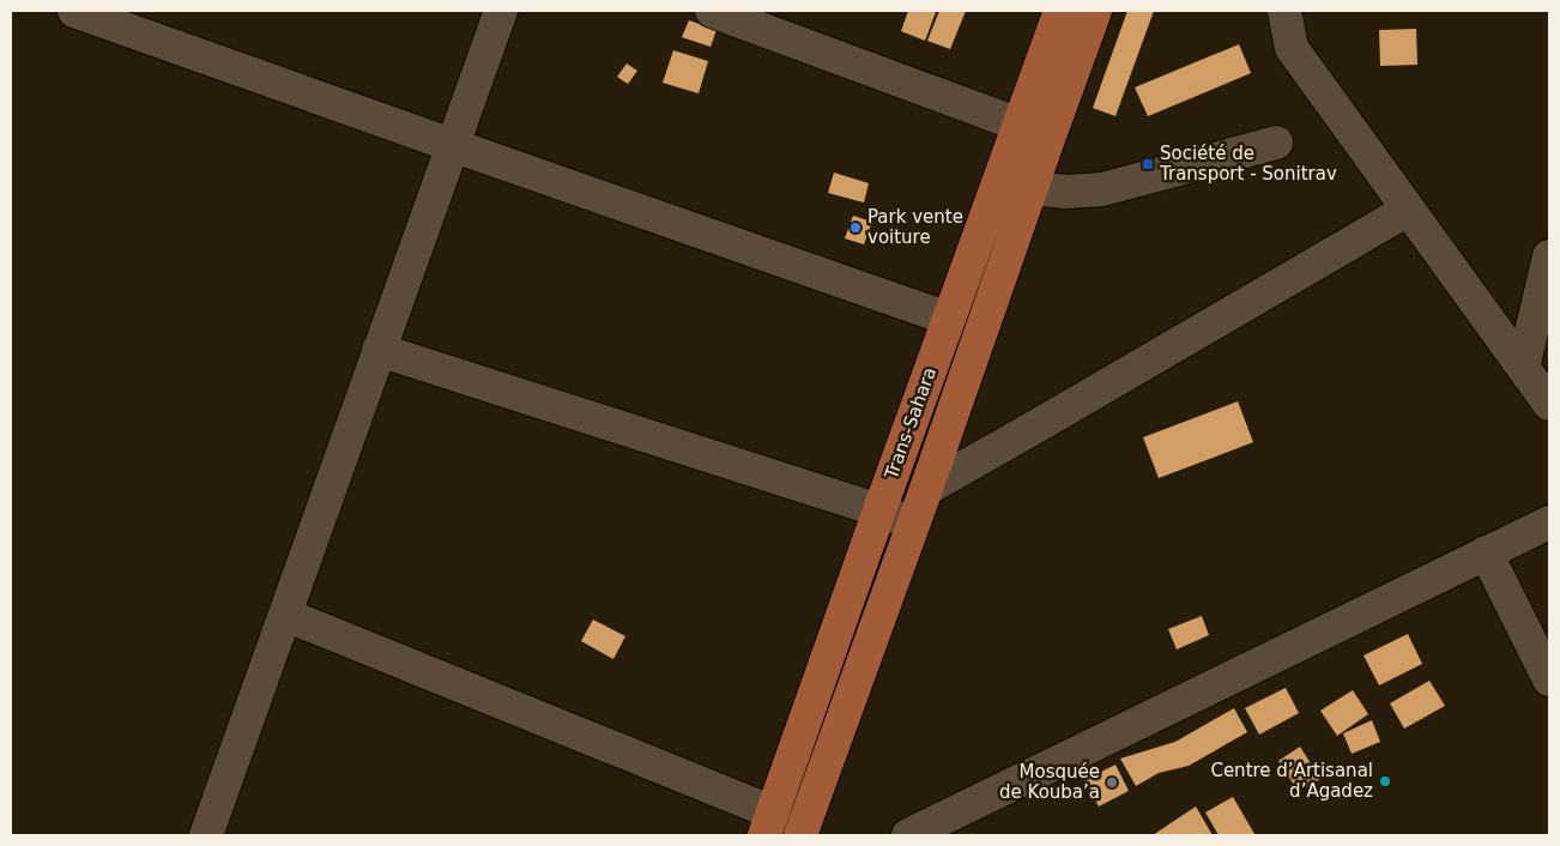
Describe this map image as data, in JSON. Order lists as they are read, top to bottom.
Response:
{
  "streets": {
    "main road": ["Trans-Sahara"]
  },
  "places": {
    "transit": ["Société de Transport - Sonitrav"],
    "other": ["Park vente voiture", "Centre d’Artisanal d’Agadez", "Mosquée de Kouba’a"]
  }
}
